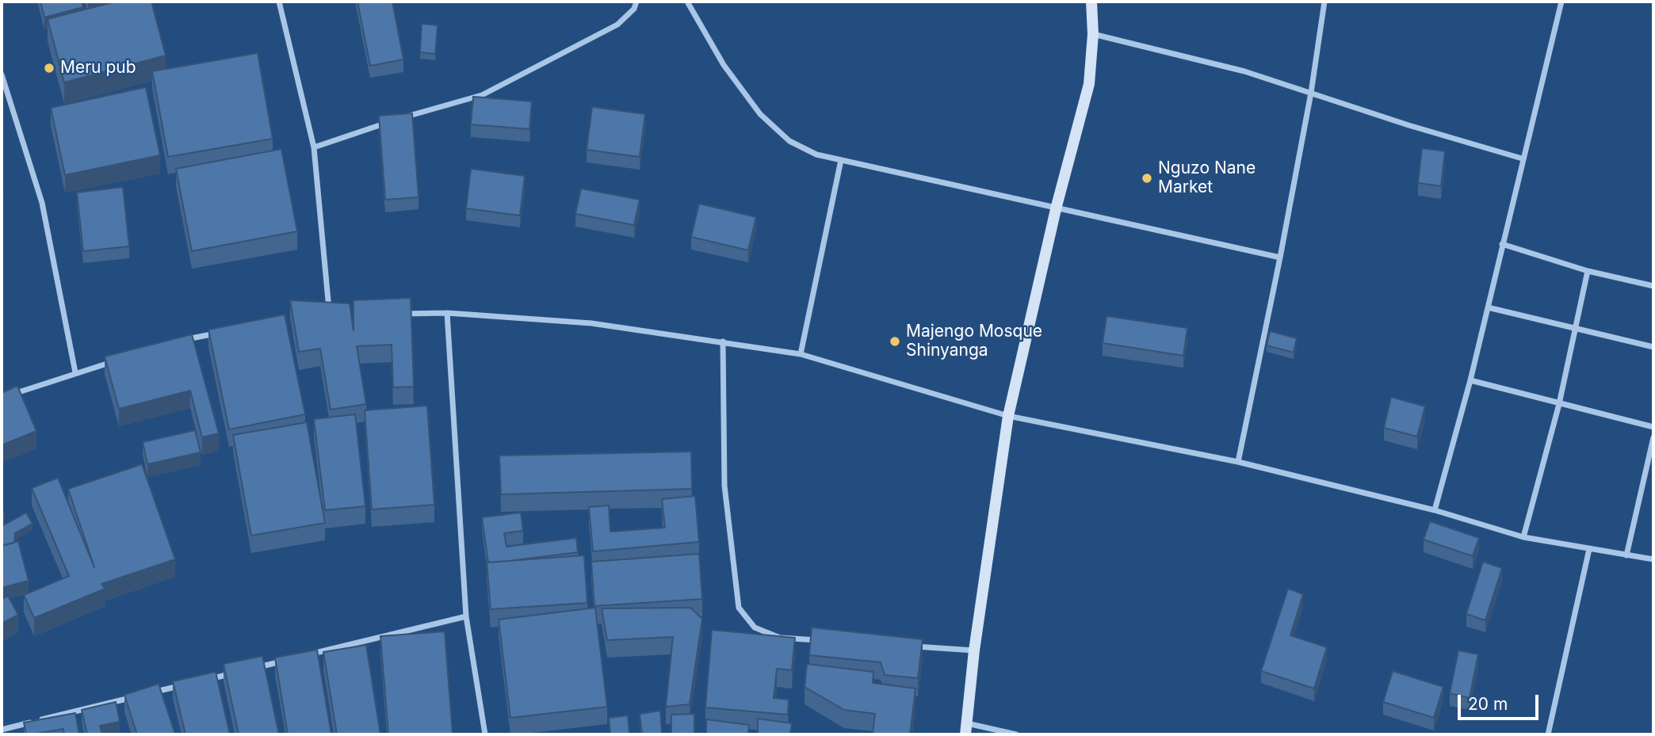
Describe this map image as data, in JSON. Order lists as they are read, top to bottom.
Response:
{
  "places": ["Meru pub", "Nguzo Nane Market", "Majengo Mosque Shinyanga"],
  "scale_bar": "20 m"
}
